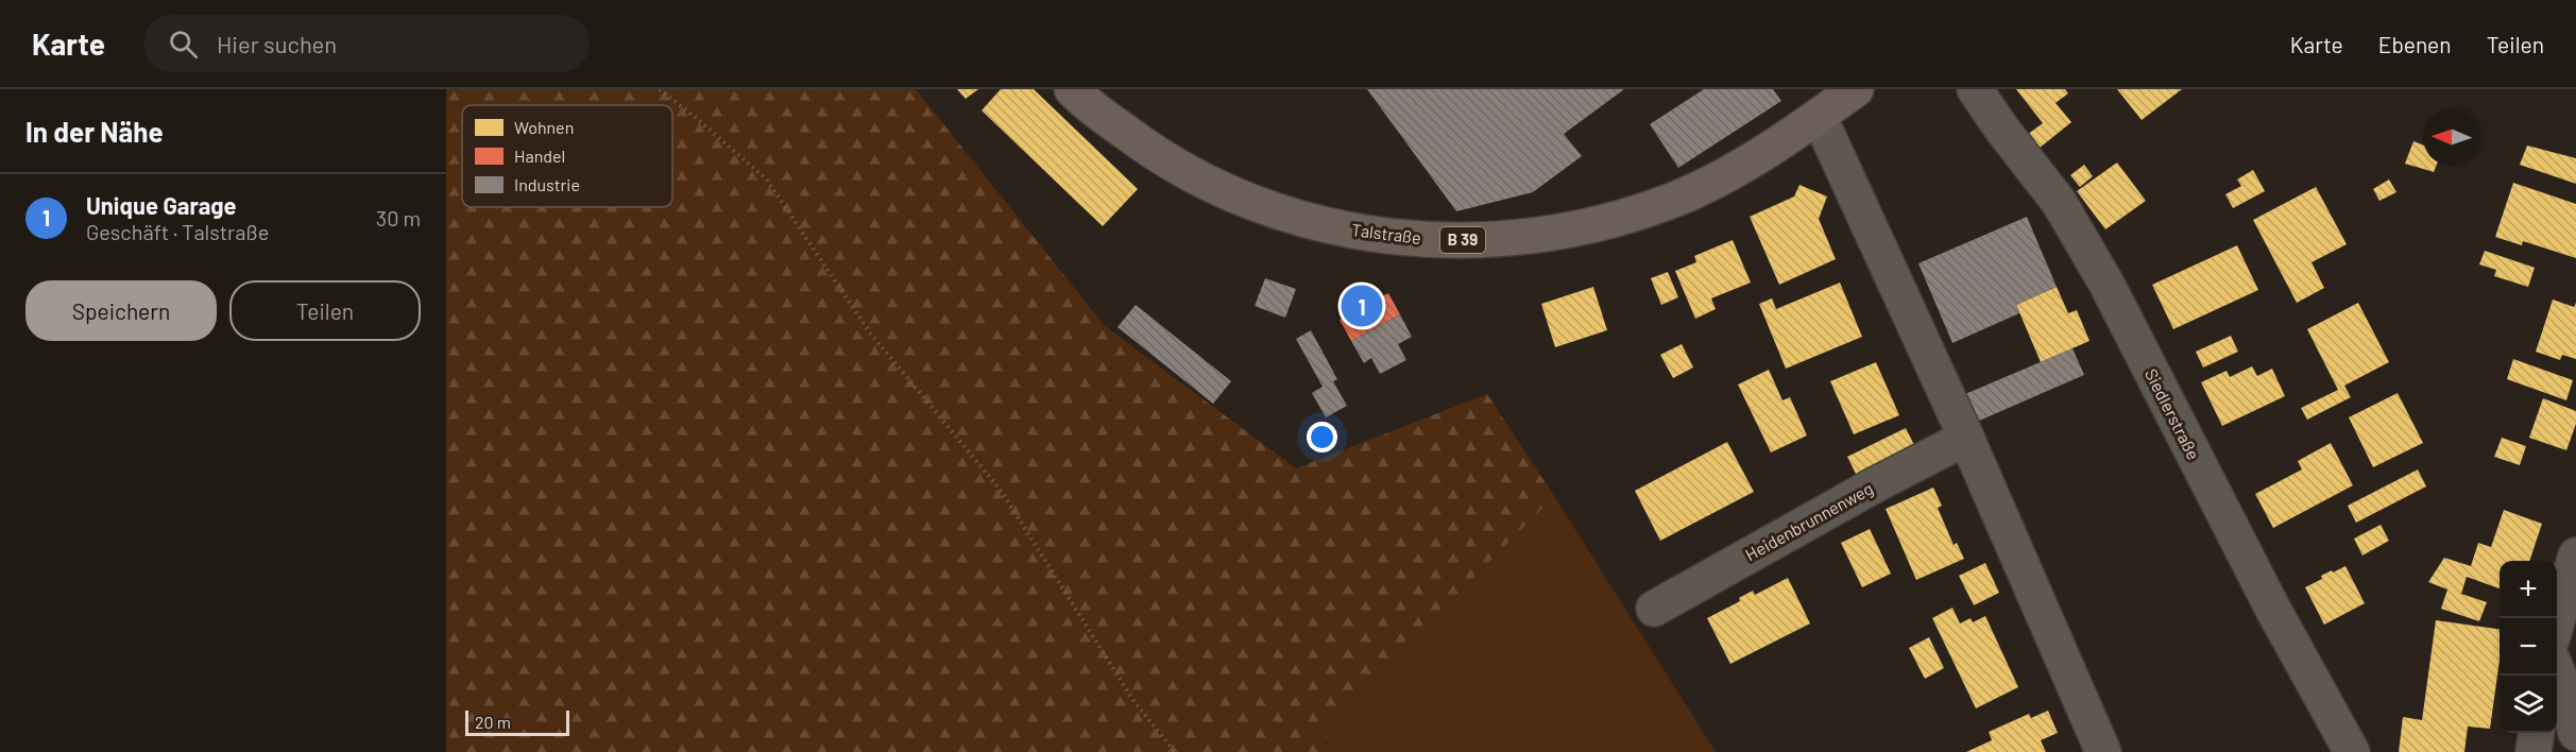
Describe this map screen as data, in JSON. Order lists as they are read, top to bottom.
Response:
{
  "streets": {
    "main road": ["Talstraße", "B 39"],
    "street": ["Siedlerstraße", "Heidenbrunnenweg"]
  },
  "legend": ["Wohnen", "Handel", "Industrie"],
  "scale_bar": "20 m",
  "north": "left",
  "page": {
    "header": "Karte",
    "search": "Hier suchen",
    "nav": ["Karte", "Ebenen", "Teilen"],
    "heading": "In der Nähe",
    "list": [
      {
        "mark": "1",
        "name": "Unique Garage",
        "note": "Geschäft · Talstraße",
        "value": "30 m"
      }
    ],
    "buttons": ["Speichern", "Teilen"],
    "pins": "1",
    "map_buttons": ["+", "−"],
    "scale": "20 m"
  }
}
